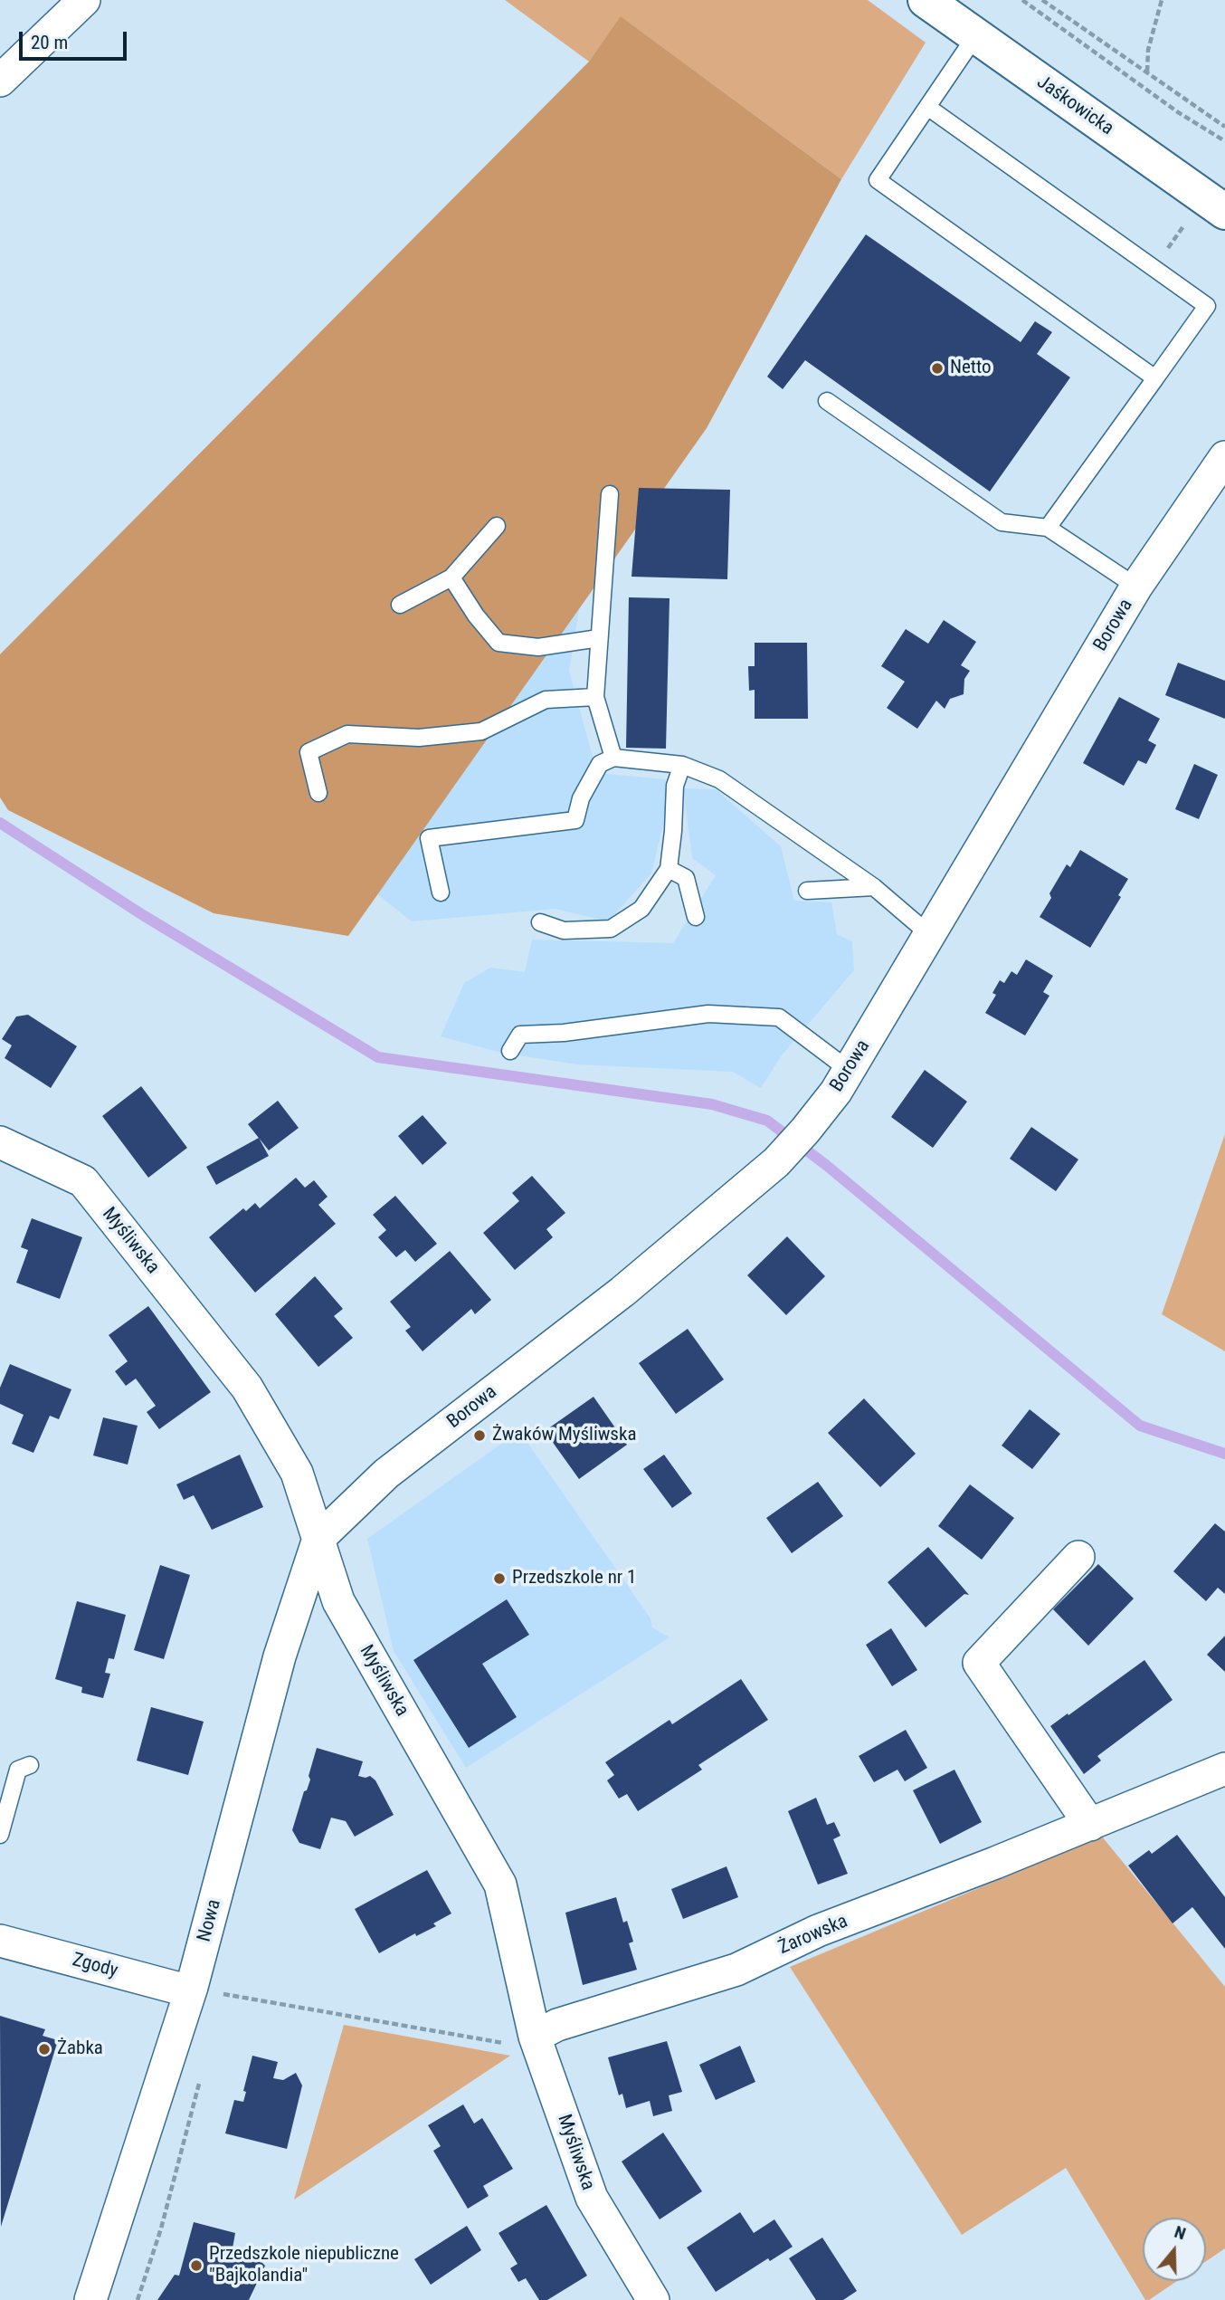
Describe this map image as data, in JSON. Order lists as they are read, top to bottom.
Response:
{
  "streets": {
    "street": [
      "Jaśkowicka",
      "Borowa",
      "Myśliwska",
      "Nowa",
      "Żarowska",
      "Zgody"
    ]
  },
  "crossings": [
    ["Borowa", "Myśliwska"],
    ["Borowa", "Nowa"],
    ["Myśliwska", "Nowa"],
    ["Myśliwska", "Żarowska"],
    ["Nowa", "Zgody"]
  ],
  "places": [
    "Netto",
    "Żwaków Myśliwska",
    "Przedszkole nr 1",
    "Żabka",
    "Przedszkole niepubliczne \"Bajkolandia\""
  ],
  "scale_bar": "20 m",
  "north": "top"
}
